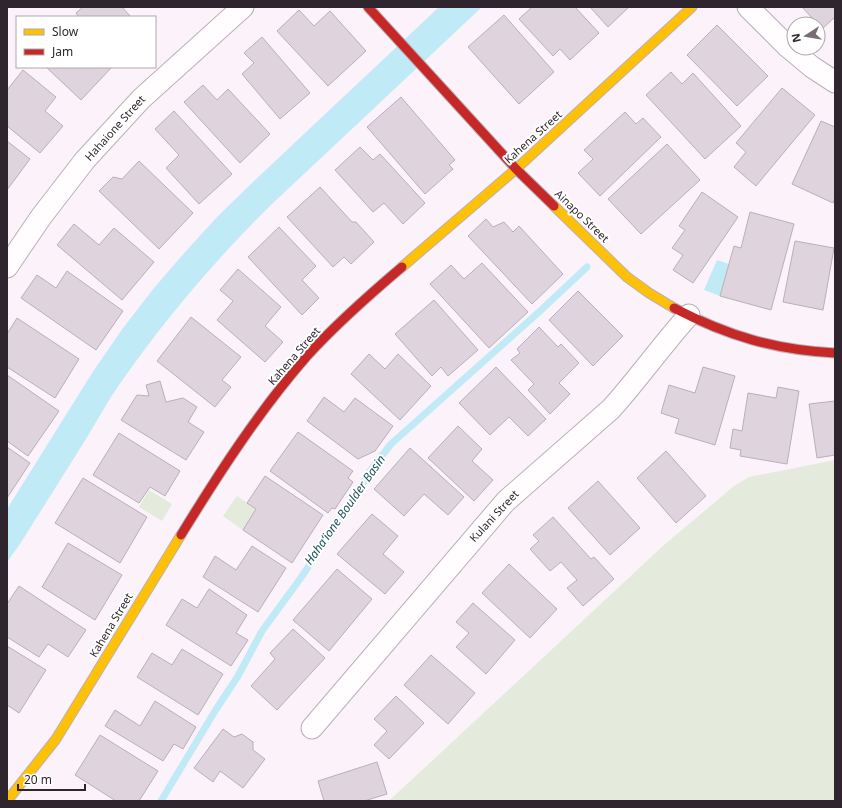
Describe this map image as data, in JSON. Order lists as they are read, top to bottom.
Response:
{
  "streets": {
    "street": [
      "Hahaione Street",
      "Kahena Street",
      "Ainapo Street",
      "Kulani Street"
    ]
  },
  "crossings": [
    ["Kahena Street", "Ainapo Street"],
    ["Ainapo Street", "Kulani Street"]
  ],
  "water": ["Haha‘ione Boulder Basin"],
  "legend": ["Slow", "Jam"],
  "scale_bar": "20 m",
  "north": "left"
}
